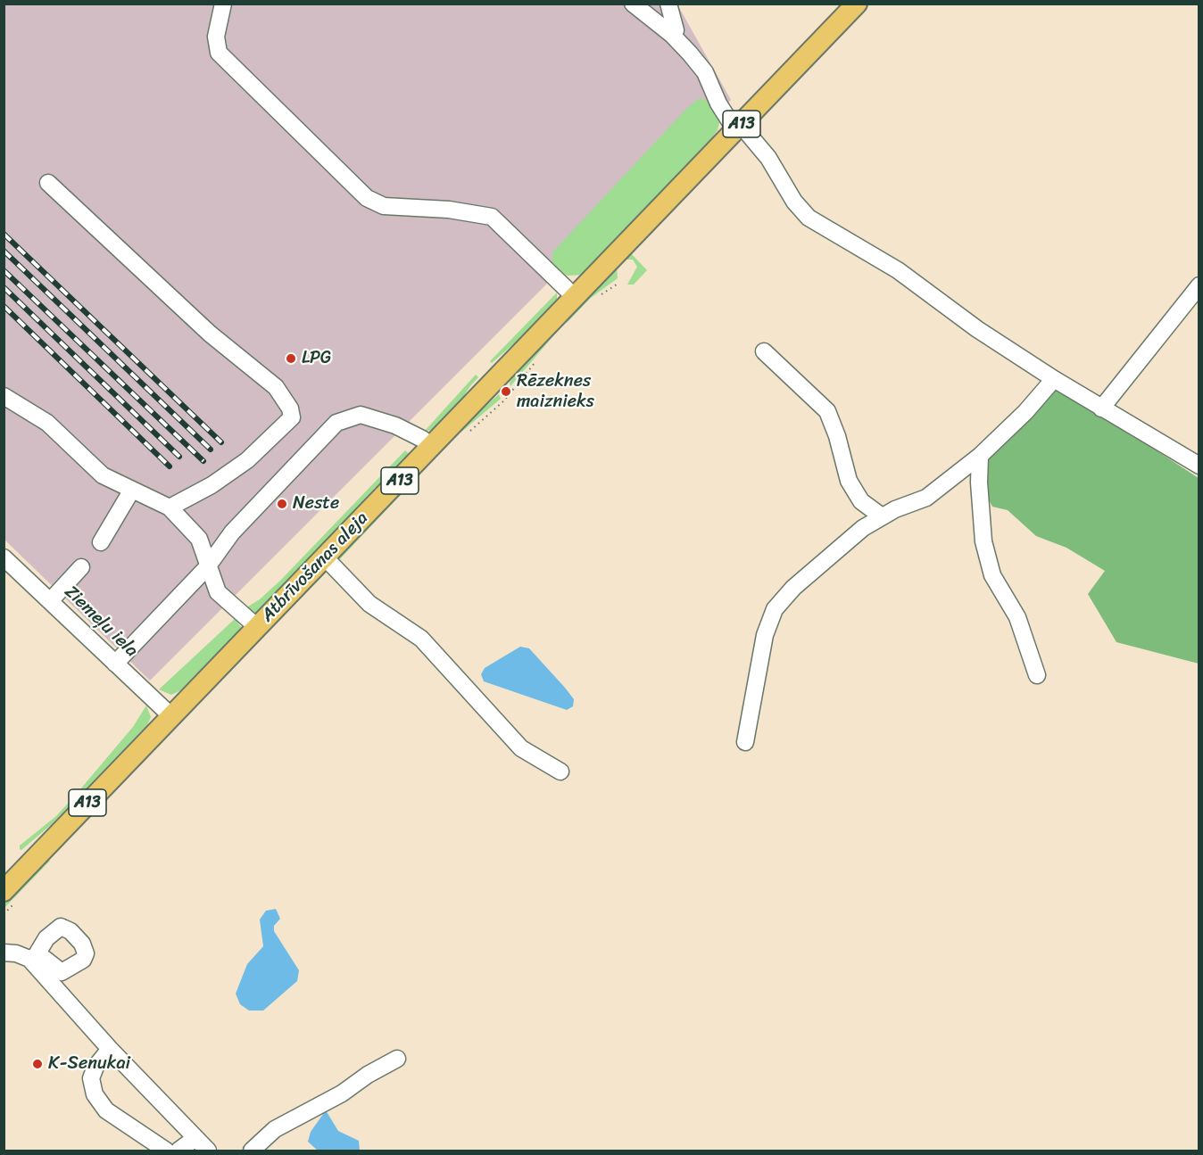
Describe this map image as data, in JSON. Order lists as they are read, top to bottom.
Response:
{
  "streets": {
    "main road": ["A13", "Atbrīvošanas aleja"],
    "street": ["Ziemeļu iela"]
  },
  "crossings": [
    ["A13", "Atbrīvošanas aleja"],
    ["Atbrīvošanas aleja", "Ziemeļu iela"]
  ],
  "places": [
    "LPG",
    "Rēzeknes maiznieks",
    "Neste",
    "K-Senukai"
  ]
}
